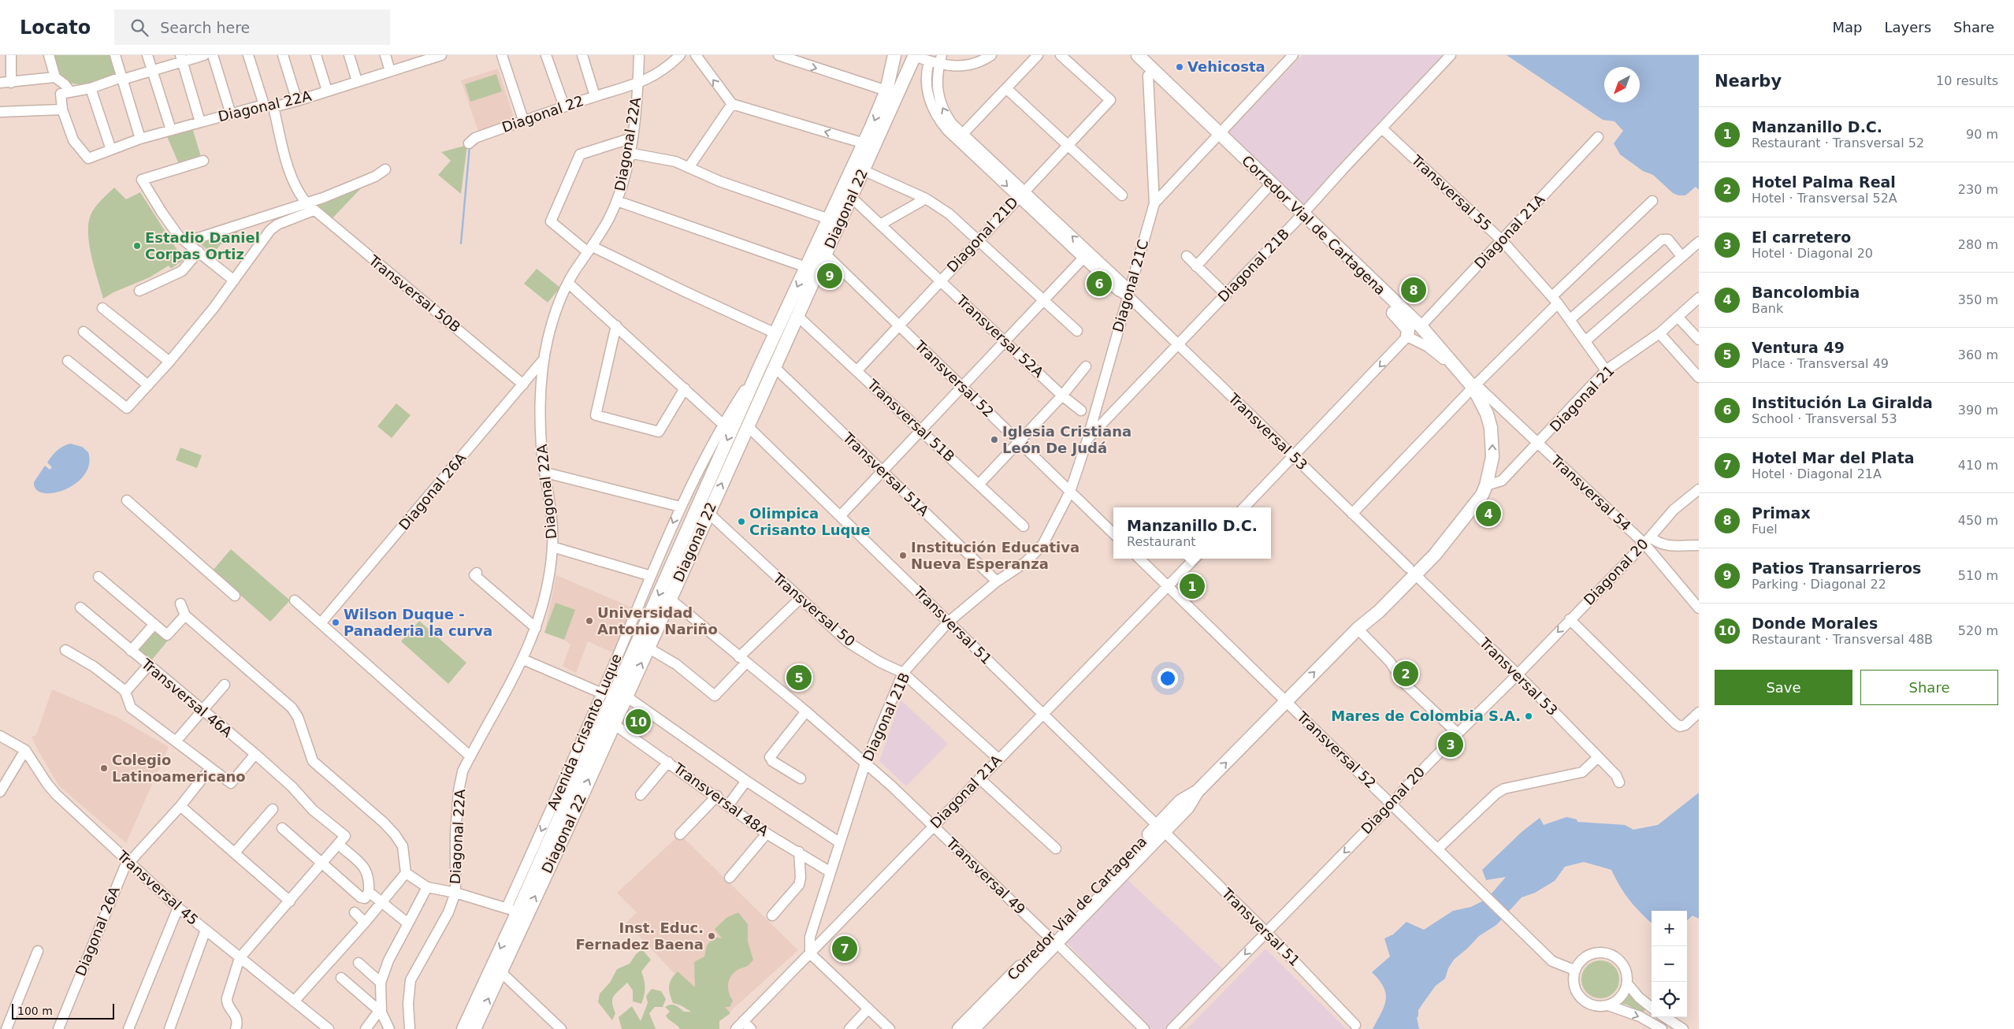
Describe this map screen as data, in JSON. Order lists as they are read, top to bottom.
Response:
{
  "streets": {
    "main road": ["Diagonal 22", "Corredor Vial de Cartagena"],
    "street": [
      "Diagonal 22A",
      "Transversal 55",
      "Diagonal 21A",
      "Diagonal 21D",
      "Diagonal 21B",
      "Diagonal 21C",
      "Transversal 50B",
      "Transversal 52A",
      "Transversal 52",
      "Diagonal 21",
      "Transversal 51B",
      "Transversal 53",
      "Transversal 51A",
      "Diagonal 26A",
      "Transversal 54",
      "Diagonal 20",
      "Transversal 50",
      "Transversal 51",
      "Transversal 46A",
      "Avenida Crisanto Luque",
      "Transversal 48A",
      "Transversal 49",
      "Transversal 45"
    ]
  },
  "crossings": [
    ["Diagonal 22A", "Diagonal 22"],
    ["Diagonal 22A", "Transversal 50B"],
    ["Diagonal 22A", "Diagonal 26A"],
    ["Diagonal 22", "Transversal 52A"],
    ["Diagonal 22", "Transversal 52"],
    ["Diagonal 22", "Transversal 51B"],
    ["Diagonal 22", "Transversal 51A"],
    ["Diagonal 22", "Transversal 50"],
    ["Diagonal 22", "Transversal 51"],
    ["Diagonal 22", "Avenida Crisanto Luque"],
    ["Diagonal 22", "Transversal 48A"],
    ["Diagonal 22", "Transversal 49"],
    ["Transversal 55", "Diagonal 21A"],
    ["Transversal 55", "Diagonal 21B"],
    ["Transversal 55", "Diagonal 21"],
    ["Corredor Vial de Cartagena", "Diagonal 21A"],
    ["Corredor Vial de Cartagena", "Diagonal 21B"],
    ["Corredor Vial de Cartagena", "Diagonal 21C"],
    ["Corredor Vial de Cartagena", "Transversal 52"],
    ["Corredor Vial de Cartagena", "Diagonal 21"],
    ["Corredor Vial de Cartagena", "Transversal 53"],
    ["Corredor Vial de Cartagena", "Transversal 54"],
    ["Corredor Vial de Cartagena", "Transversal 51"],
    ["Corredor Vial de Cartagena", "Transversal 49"],
    ["Diagonal 21A", "Diagonal 21B"],
    ["Diagonal 21A", "Transversal 52"],
    ["Diagonal 21A", "Transversal 50"],
    ["Diagonal 21A", "Transversal 51"],
    ["Diagonal 21A", "Transversal 49"],
    ["Diagonal 21D", "Transversal 52A"],
    ["Diagonal 21D", "Transversal 52"],
    ["Diagonal 21D", "Transversal 51B"],
    ["Diagonal 21D", "Transversal 53"],
    ["Diagonal 21B", "Diagonal 21C"],
    ["Diagonal 21B", "Transversal 52"],
    ["Diagonal 21B", "Transversal 53"],
    ["Diagonal 21B", "Transversal 51A"],
    ["Diagonal 21B", "Transversal 50"],
    ["Diagonal 21B", "Transversal 51"],
    ["Diagonal 21B", "Transversal 48A"],
    ["Diagonal 21B", "Transversal 49"],
    ["Diagonal 21C", "Transversal 52"],
    ["Diagonal 21C", "Transversal 53"],
    ["Transversal 50B", "Diagonal 26A"],
    ["Transversal 52", "Diagonal 20"],
    ["Diagonal 21", "Transversal 54"],
    ["Transversal 53", "Diagonal 20"],
    ["Diagonal 26A", "Transversal 45"],
    ["Transversal 54", "Diagonal 20"],
    ["Diagonal 20", "Transversal 51"]
  ],
  "one_way": ["Diagonal 20", "Avenida Crisanto Luque"],
  "places": [
    "Vehicosta",
    "Estadio Daniel Corpas Ortiz",
    "Iglesia Cristiana León De Judá",
    "Olimpica Crisanto Luque",
    "Institución Educativa Nueva Esperanza",
    "Universidad Antonio Nariño",
    "Wilson Duque - Panaderia la curva",
    "Mares de Colombia S.A.",
    "Colegio Latinoamericano",
    "Inst. Educ. Fernadez Baena"
  ],
  "scale_bar": "100 m",
  "north": "bottom left",
  "page": {
    "header": "Locato",
    "search": "Search here",
    "nav": ["Map", "Layers", "Share"],
    "heading": ["Nearby", "10 results"],
    "list": [
      {
        "mark": "1",
        "name": "Manzanillo D.C.",
        "note": "Restaurant · Transversal 52",
        "value": "90 m"
      },
      {
        "mark": "2",
        "name": "Hotel Palma Real",
        "note": "Hotel · Transversal 52A",
        "value": "230 m"
      },
      {
        "mark": "3",
        "name": "El carretero",
        "note": "Hotel · Diagonal 20",
        "value": "280 m"
      },
      {
        "mark": "4",
        "name": "Bancolombia",
        "note": "Bank",
        "value": "350 m"
      },
      {
        "mark": "5",
        "name": "Ventura 49",
        "note": "Place · Transversal 49",
        "value": "360 m"
      },
      {
        "mark": "6",
        "name": "Institución La Giralda",
        "note": "School · Transversal 53",
        "value": "390 m"
      },
      {
        "mark": "7",
        "name": "Hotel Mar del Plata",
        "note": "Hotel · Diagonal 21A",
        "value": "410 m"
      },
      {
        "mark": "8",
        "name": "Primax",
        "note": "Fuel",
        "value": "450 m"
      },
      {
        "mark": "9",
        "name": "Patios Transarrieros",
        "note": "Parking · Diagonal 22",
        "value": "510 m"
      },
      {
        "mark": "10",
        "name": "Donde Morales",
        "note": "Restaurant · Transversal 48B",
        "value": "520 m"
      }
    ],
    "pins": [
      "9",
      "6",
      "8",
      "4",
      "1",
      "2",
      "5",
      "10",
      "3",
      "7"
    ],
    "popup": ["Manzanillo D.C.", "Restaurant"],
    "buttons": ["Save", "Share"],
    "map_buttons": ["+", "−"],
    "scale": "100 m"
  }
}
